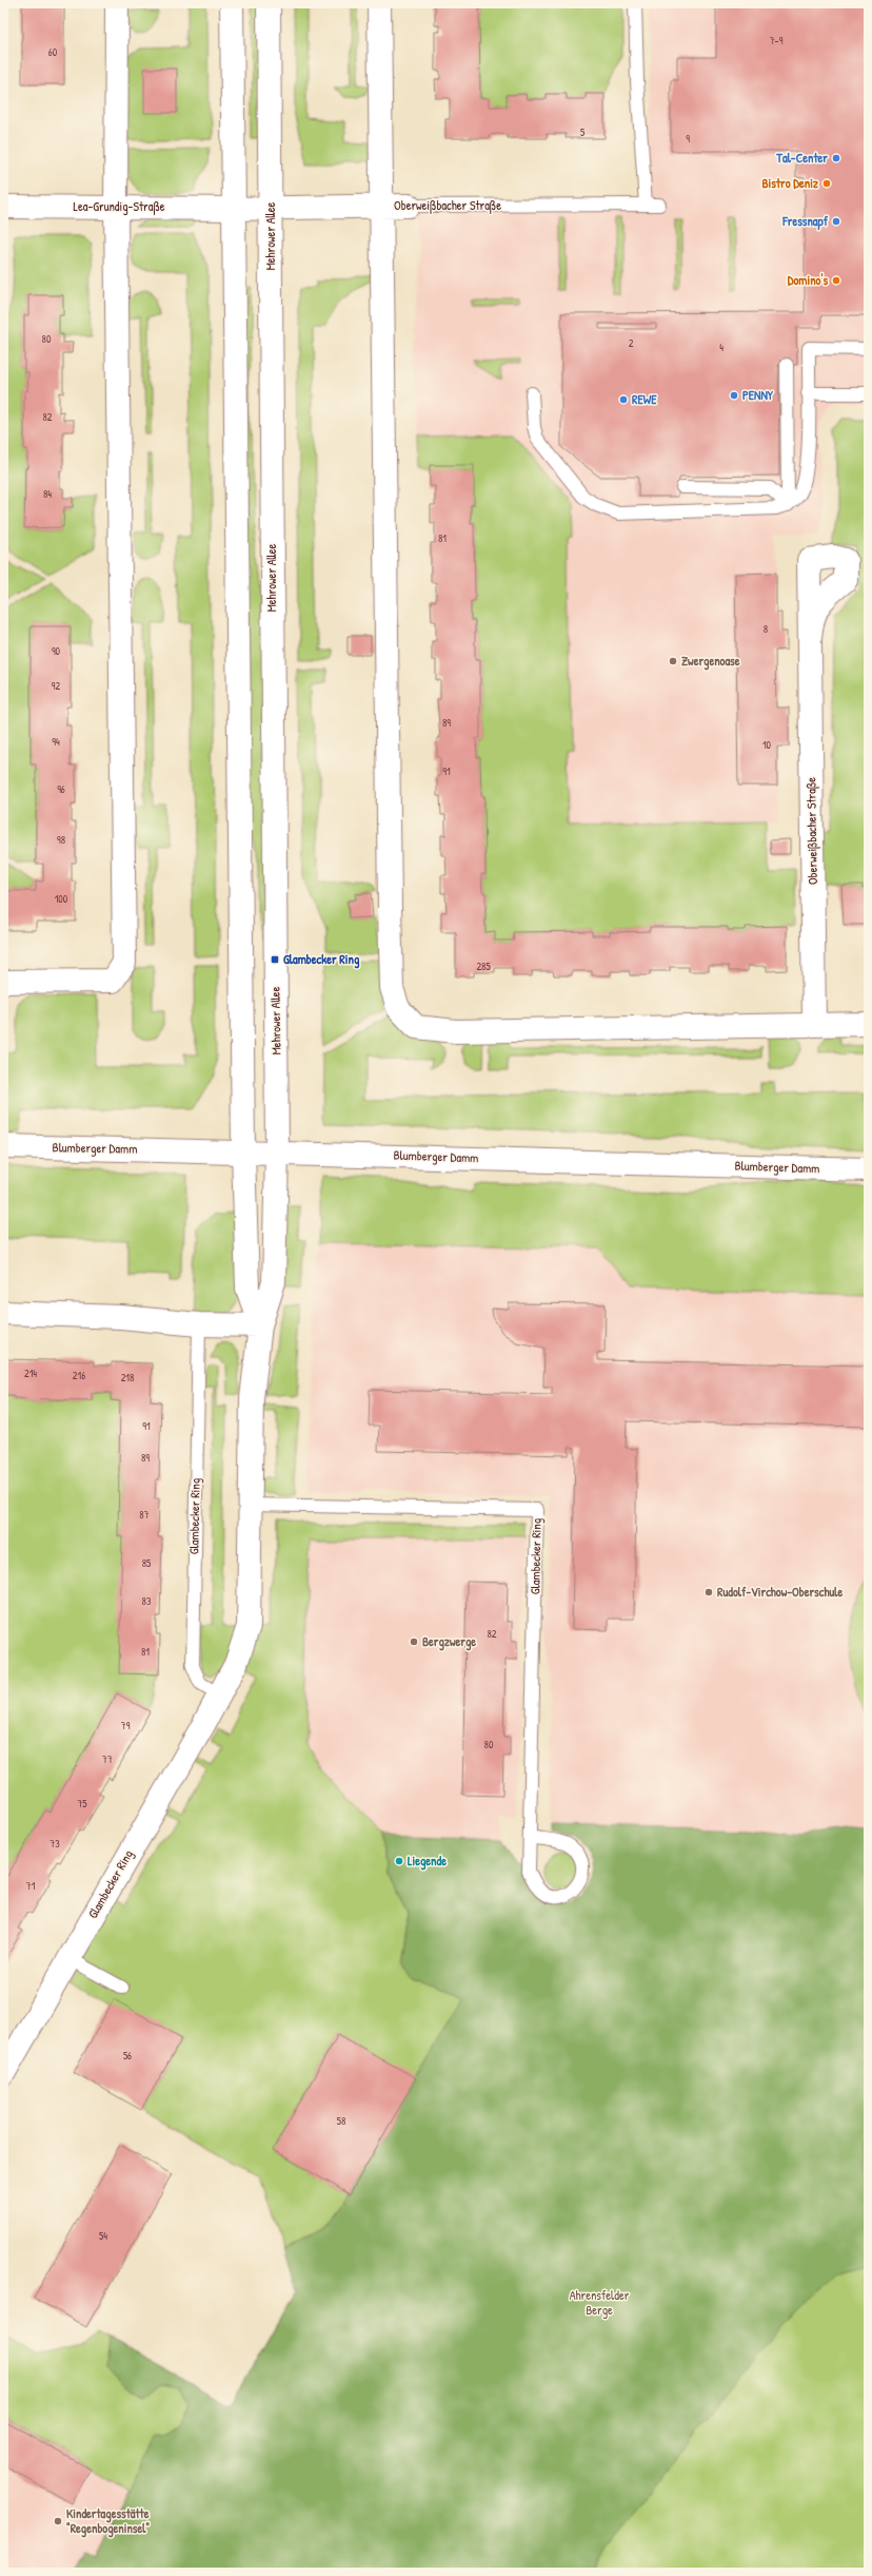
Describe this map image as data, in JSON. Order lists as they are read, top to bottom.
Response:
{
  "streets": {
    "street": [
      "Oberweißbacher Straße",
      "Lea-Grundig-Straße",
      "Mehrower Allee",
      "Blumberger Damm",
      "Glambecker Ring"
    ]
  },
  "crossings": [
    ["Oberweißbacher Straße", "Lea-Grundig-Straße"],
    ["Oberweißbacher Straße", "Mehrower Allee"],
    ["Mehrower Allee", "Blumberger Damm"],
    ["Mehrower Allee", "Glambecker Ring"],
    ["Blumberger Damm", "Glambecker Ring"]
  ],
  "parks": ["Ahrensfelder Berge"],
  "places": {
    "other": [
      "Tal-Center",
      "Bistro Deniz",
      "Fressnapf",
      "Domino's",
      "PENNY",
      "REWE",
      "Zwergenoase",
      "Rudolf-Virchow-Oberschule",
      "Bergzwerge",
      "Liegende",
      "Kindertagesstätte \"Regenbogeninsel\""
    ],
    "transit": ["Glambecker Ring"]
  },
  "house_numbers": [
    "7-9",
    "60",
    "5",
    "9",
    "80",
    "2",
    "4",
    "82",
    "84",
    "81",
    "8",
    "90",
    "92",
    "89",
    "94",
    "10",
    "91",
    "96",
    "98",
    "100",
    "285",
    "214",
    "216",
    "218",
    "91",
    "89",
    "87",
    "85",
    "83",
    "82",
    "81",
    "79",
    "80",
    "77",
    "75",
    "73",
    "71",
    "56",
    "58",
    "54"
  ]
}
